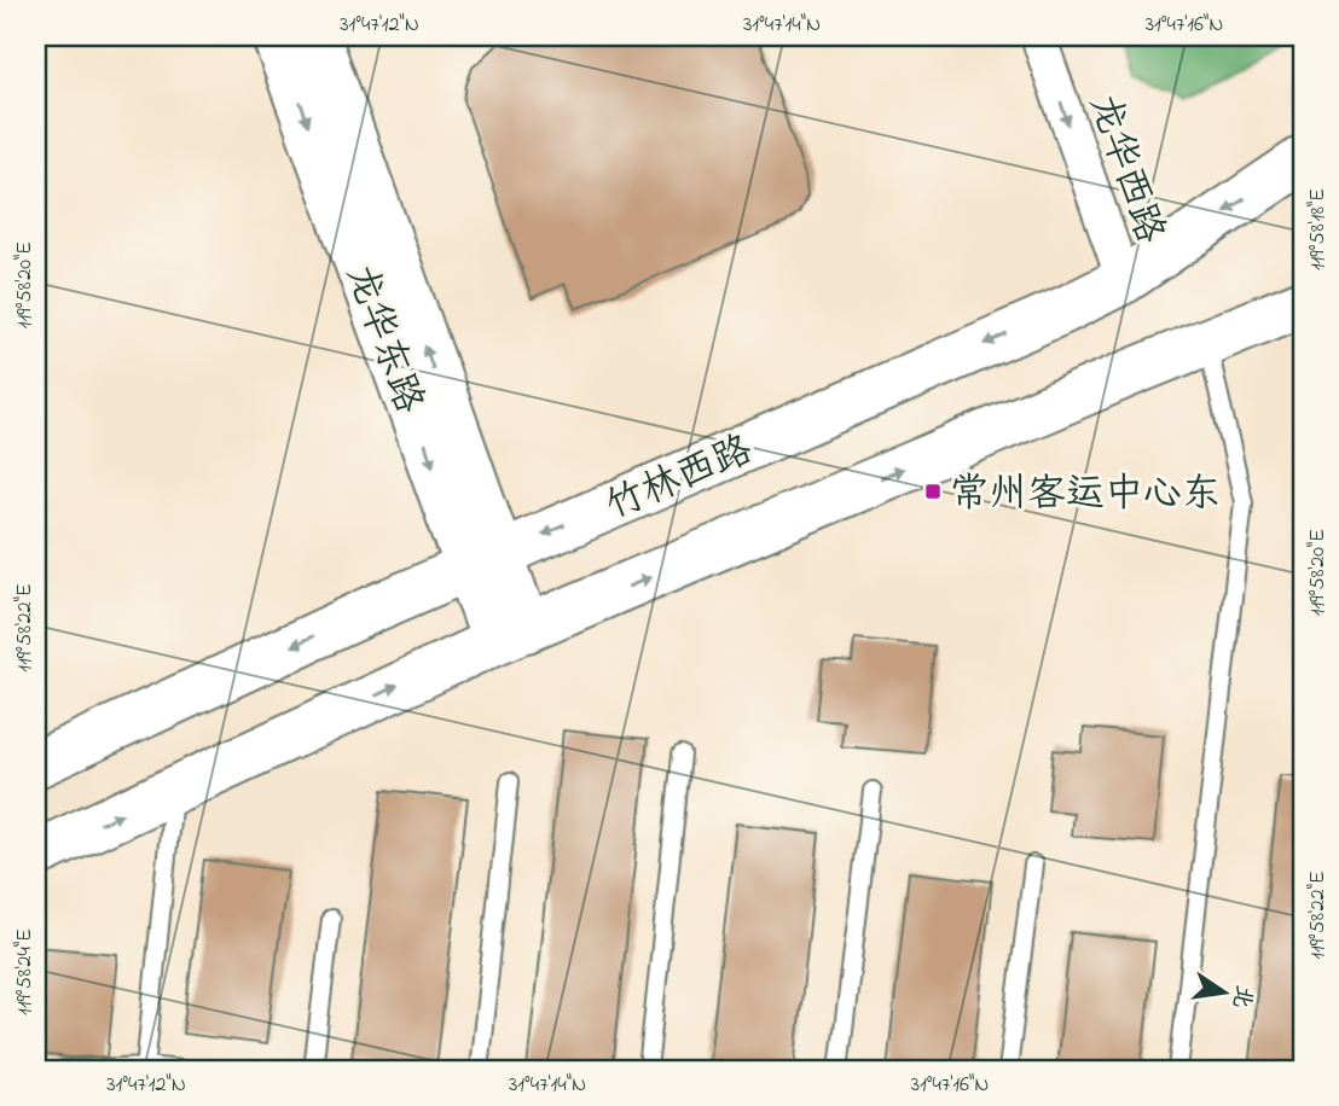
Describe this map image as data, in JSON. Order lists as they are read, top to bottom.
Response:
{
  "streets": {
    "main road": ["龙华东路", "竹林西路"],
    "street": ["龙华西路"]
  },
  "crossings": [
    ["龙华西路", "竹林西路"],
    ["龙华东路", "竹林西路"]
  ],
  "one_way": ["龙华西路"],
  "places": {
    "transit": ["常州客运中心东"]
  },
  "north": "right",
  "coordinates": [
    "31°47'12\"N",
    "31°47'14\"N",
    "31°47'16\"N",
    "119°58'18\"E",
    "119°58'20\"E",
    "119°58'22\"E",
    "119°58'24\"E"
  ]
}
